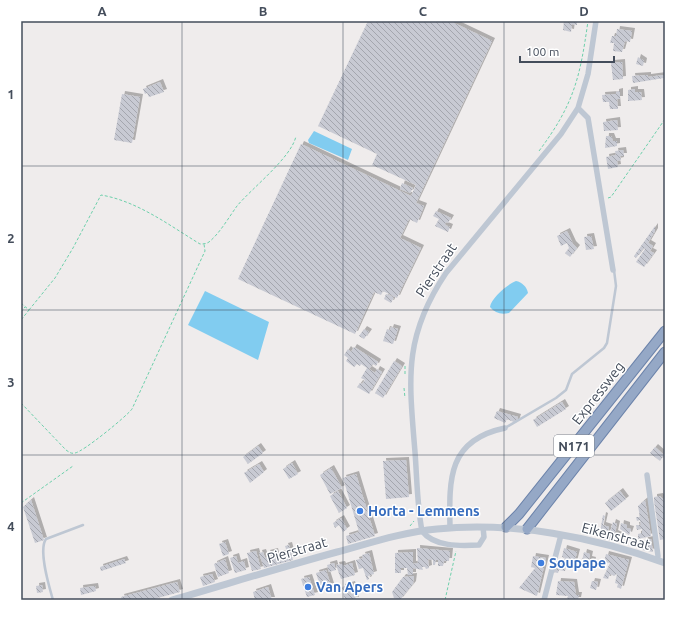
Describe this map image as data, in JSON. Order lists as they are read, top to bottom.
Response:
{
  "streets": {
    "highway": ["Expressweg", "N171"],
    "street": ["Pierstraat", "Eikenstraat"]
  },
  "crossings": [
    ["Pierstraat", "Eikenstraat"],
    ["Expressweg", "Eikenstraat"]
  ],
  "places": ["Horta - Lemmens", "Soupape", "Van Apers"],
  "scale_bar": "100 m",
  "grid": {
    "columns": [
      "A",
      "B",
      "C",
      "D"
    ],
    "rows": [
      "1",
      "2",
      "3",
      "4"
    ]
  }
}
